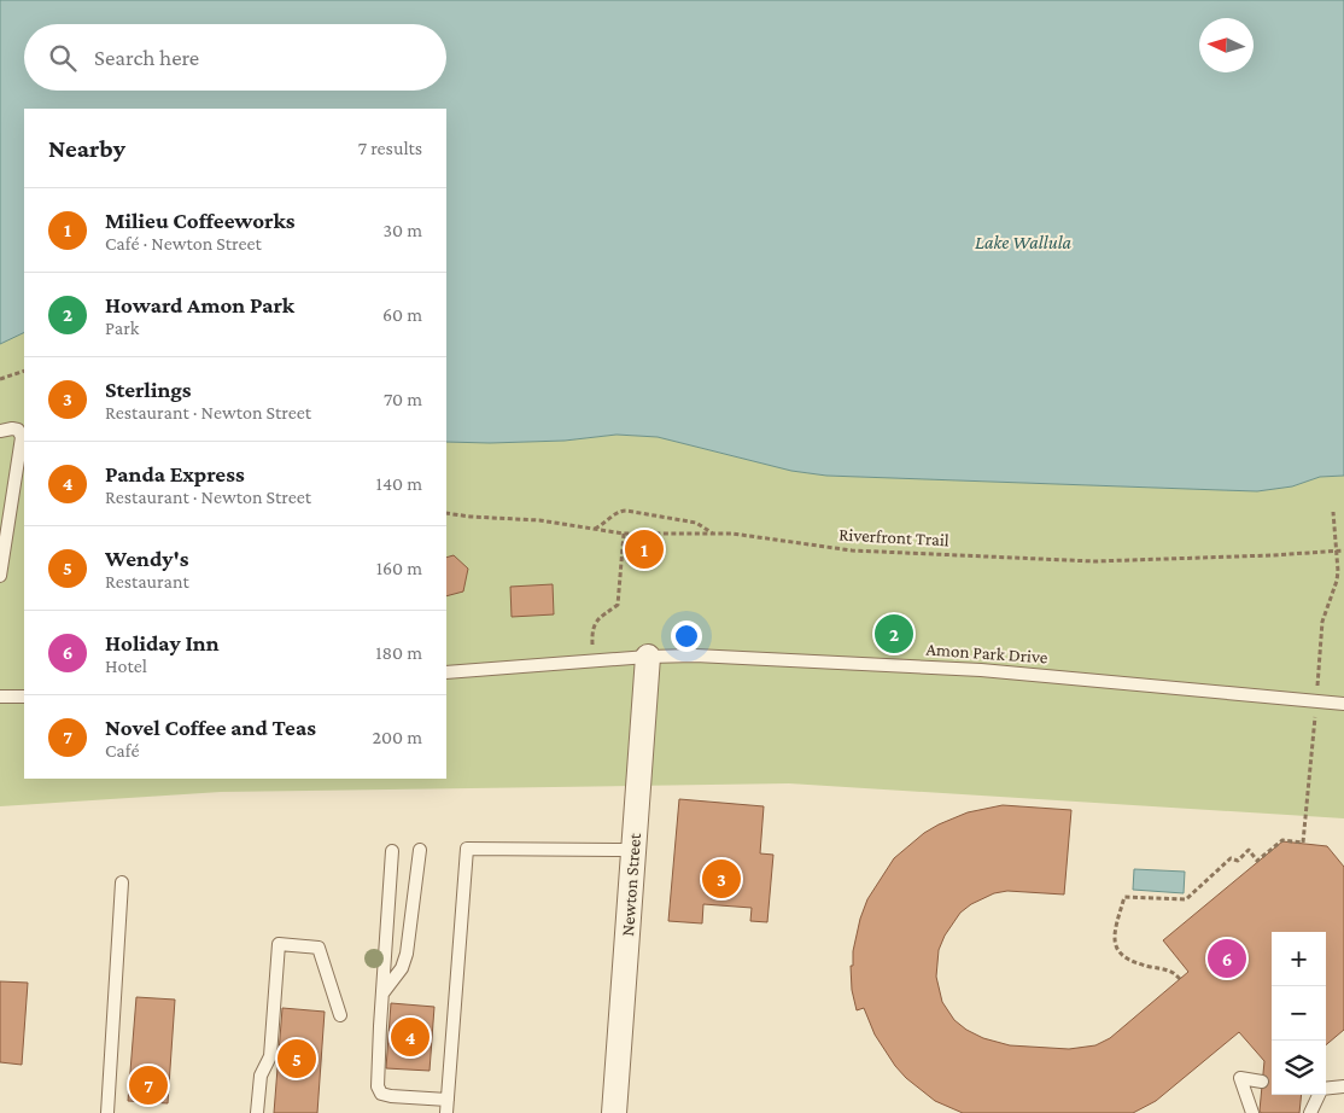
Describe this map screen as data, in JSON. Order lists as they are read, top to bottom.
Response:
{
  "streets": {
    "street": ["Newton Street"],
    "lane": ["Amon Park Drive"],
    "path": ["Riverfront Trail"]
  },
  "crossings": [
    ["Amon Park Drive", "Newton Street"]
  ],
  "water": ["Lake Wallula"],
  "north": "left",
  "page": {
    "search": "Search here",
    "heading": ["Nearby", "7 results"],
    "list": [
      {
        "mark": "1",
        "name": "Milieu Coffeeworks",
        "note": "Café · Newton Street",
        "value": "30 m"
      },
      {
        "mark": "2",
        "name": "Howard Amon Park",
        "note": "Park",
        "value": "60 m"
      },
      {
        "mark": "3",
        "name": "Sterlings",
        "note": "Restaurant · Newton Street",
        "value": "70 m"
      },
      {
        "mark": "4",
        "name": "Panda Express",
        "note": "Restaurant · Newton Street",
        "value": "140 m"
      },
      {
        "mark": "5",
        "name": "Wendy's",
        "note": "Restaurant",
        "value": "160 m"
      },
      {
        "mark": "6",
        "name": "Holiday Inn",
        "note": "Hotel",
        "value": "180 m"
      },
      {
        "mark": "7",
        "name": "Novel Coffee and Teas",
        "note": "Café",
        "value": "200 m"
      }
    ],
    "pins": [
      "1",
      "2",
      "3",
      "6",
      "4",
      "5",
      "7"
    ],
    "map_buttons": ["+", "−"]
  }
}
